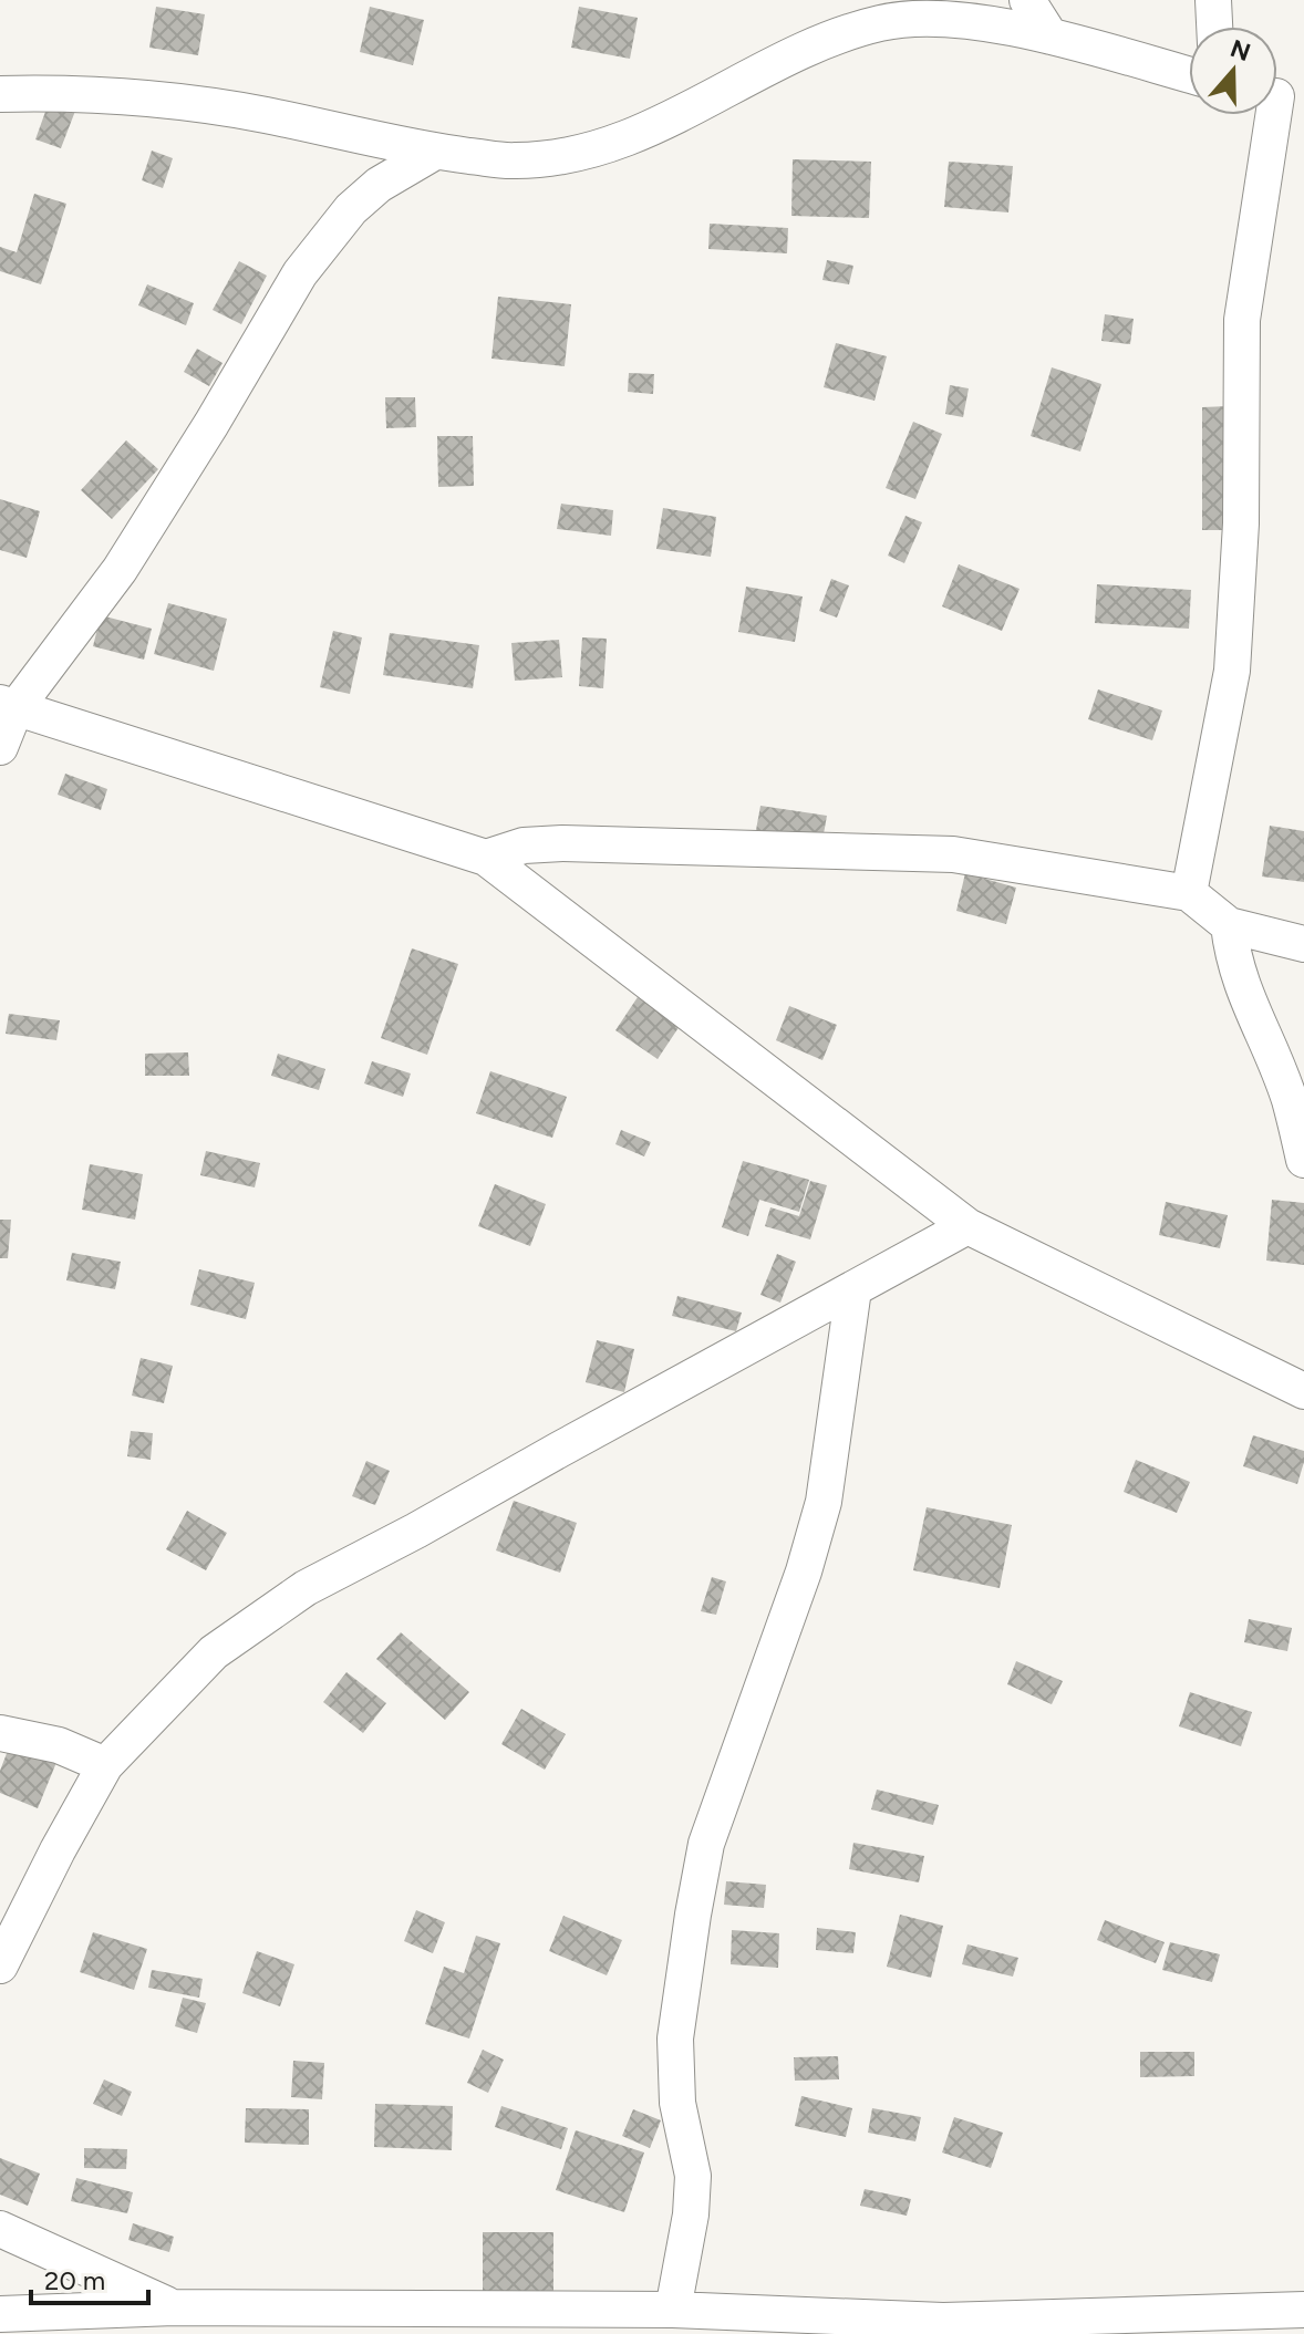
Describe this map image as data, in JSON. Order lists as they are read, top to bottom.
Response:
{
  "scale_bar": "20 m",
  "north": "top"
}
